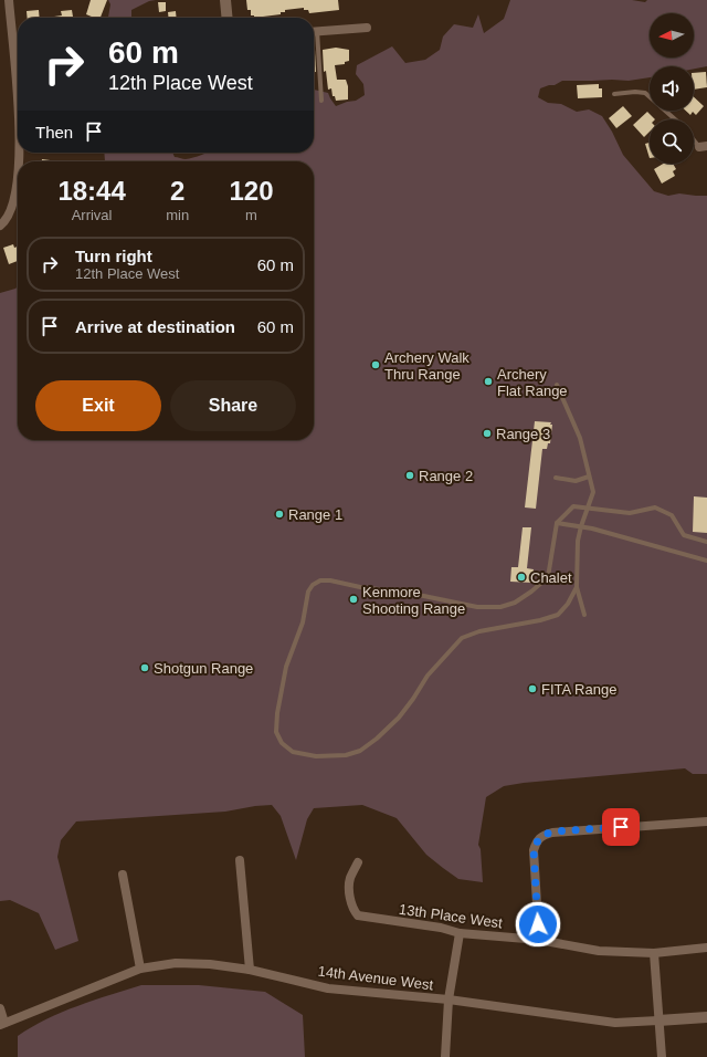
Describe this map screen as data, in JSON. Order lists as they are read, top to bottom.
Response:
{
  "streets": {
    "street": ["13th Place West", "14th Avenue West"]
  },
  "places": [
    "Archery Walk Thru Range",
    "Archery Flat Range",
    "Range 3",
    "Range 2",
    "Range 1",
    "Chalet",
    "Kenmore Shooting Range",
    "Shotgun Range",
    "FITA Range"
  ],
  "north": "left",
  "page": {
    "turn": ["60 m", "12th Place West"],
    "then": "Then",
    "eta": [
      "18:44",
      "Arrival",
      "2",
      "min",
      "120",
      "m"
    ],
    "list": [
      {
        "name": "Turn right",
        "note": "12th Place West",
        "value": "60 m"
      },
      {
        "name": "Arrive at destination",
        "value": "60 m"
      }
    ],
    "buttons": ["Exit", "Share"]
  }
}
